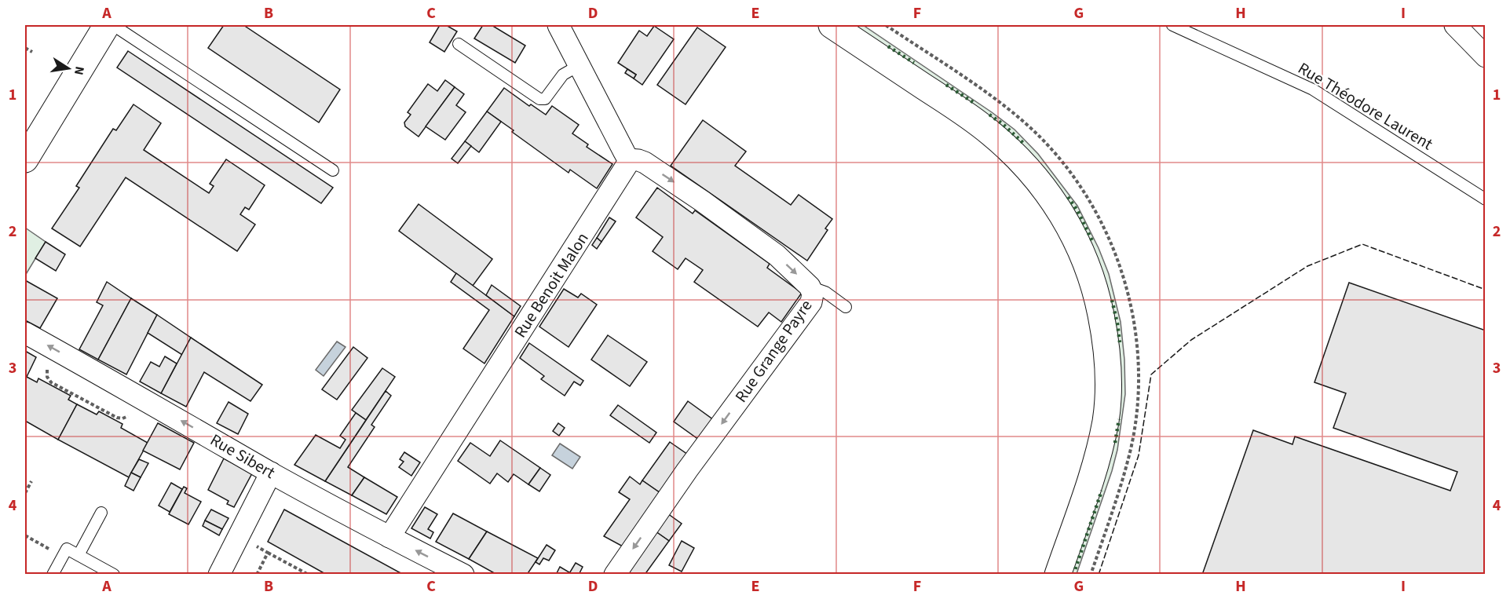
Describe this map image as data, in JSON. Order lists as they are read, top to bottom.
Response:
{
  "streets": {
    "street": ["Rue Benoit Malon", "Rue Grange Payre", "Rue Sibert"],
    "lane": ["Rue Théodore Laurent"]
  },
  "crossings": [
    ["Rue Benoit Malon", "Rue Grange Payre"],
    ["Rue Benoit Malon", "Rue Sibert"]
  ],
  "one_way": ["Rue Sibert"],
  "north": "right",
  "grid": {
    "columns": [
      "A",
      "B",
      "C",
      "D",
      "E",
      "F",
      "G",
      "H",
      "I"
    ],
    "rows": [
      "1",
      "2",
      "3",
      "4"
    ]
  }
}
